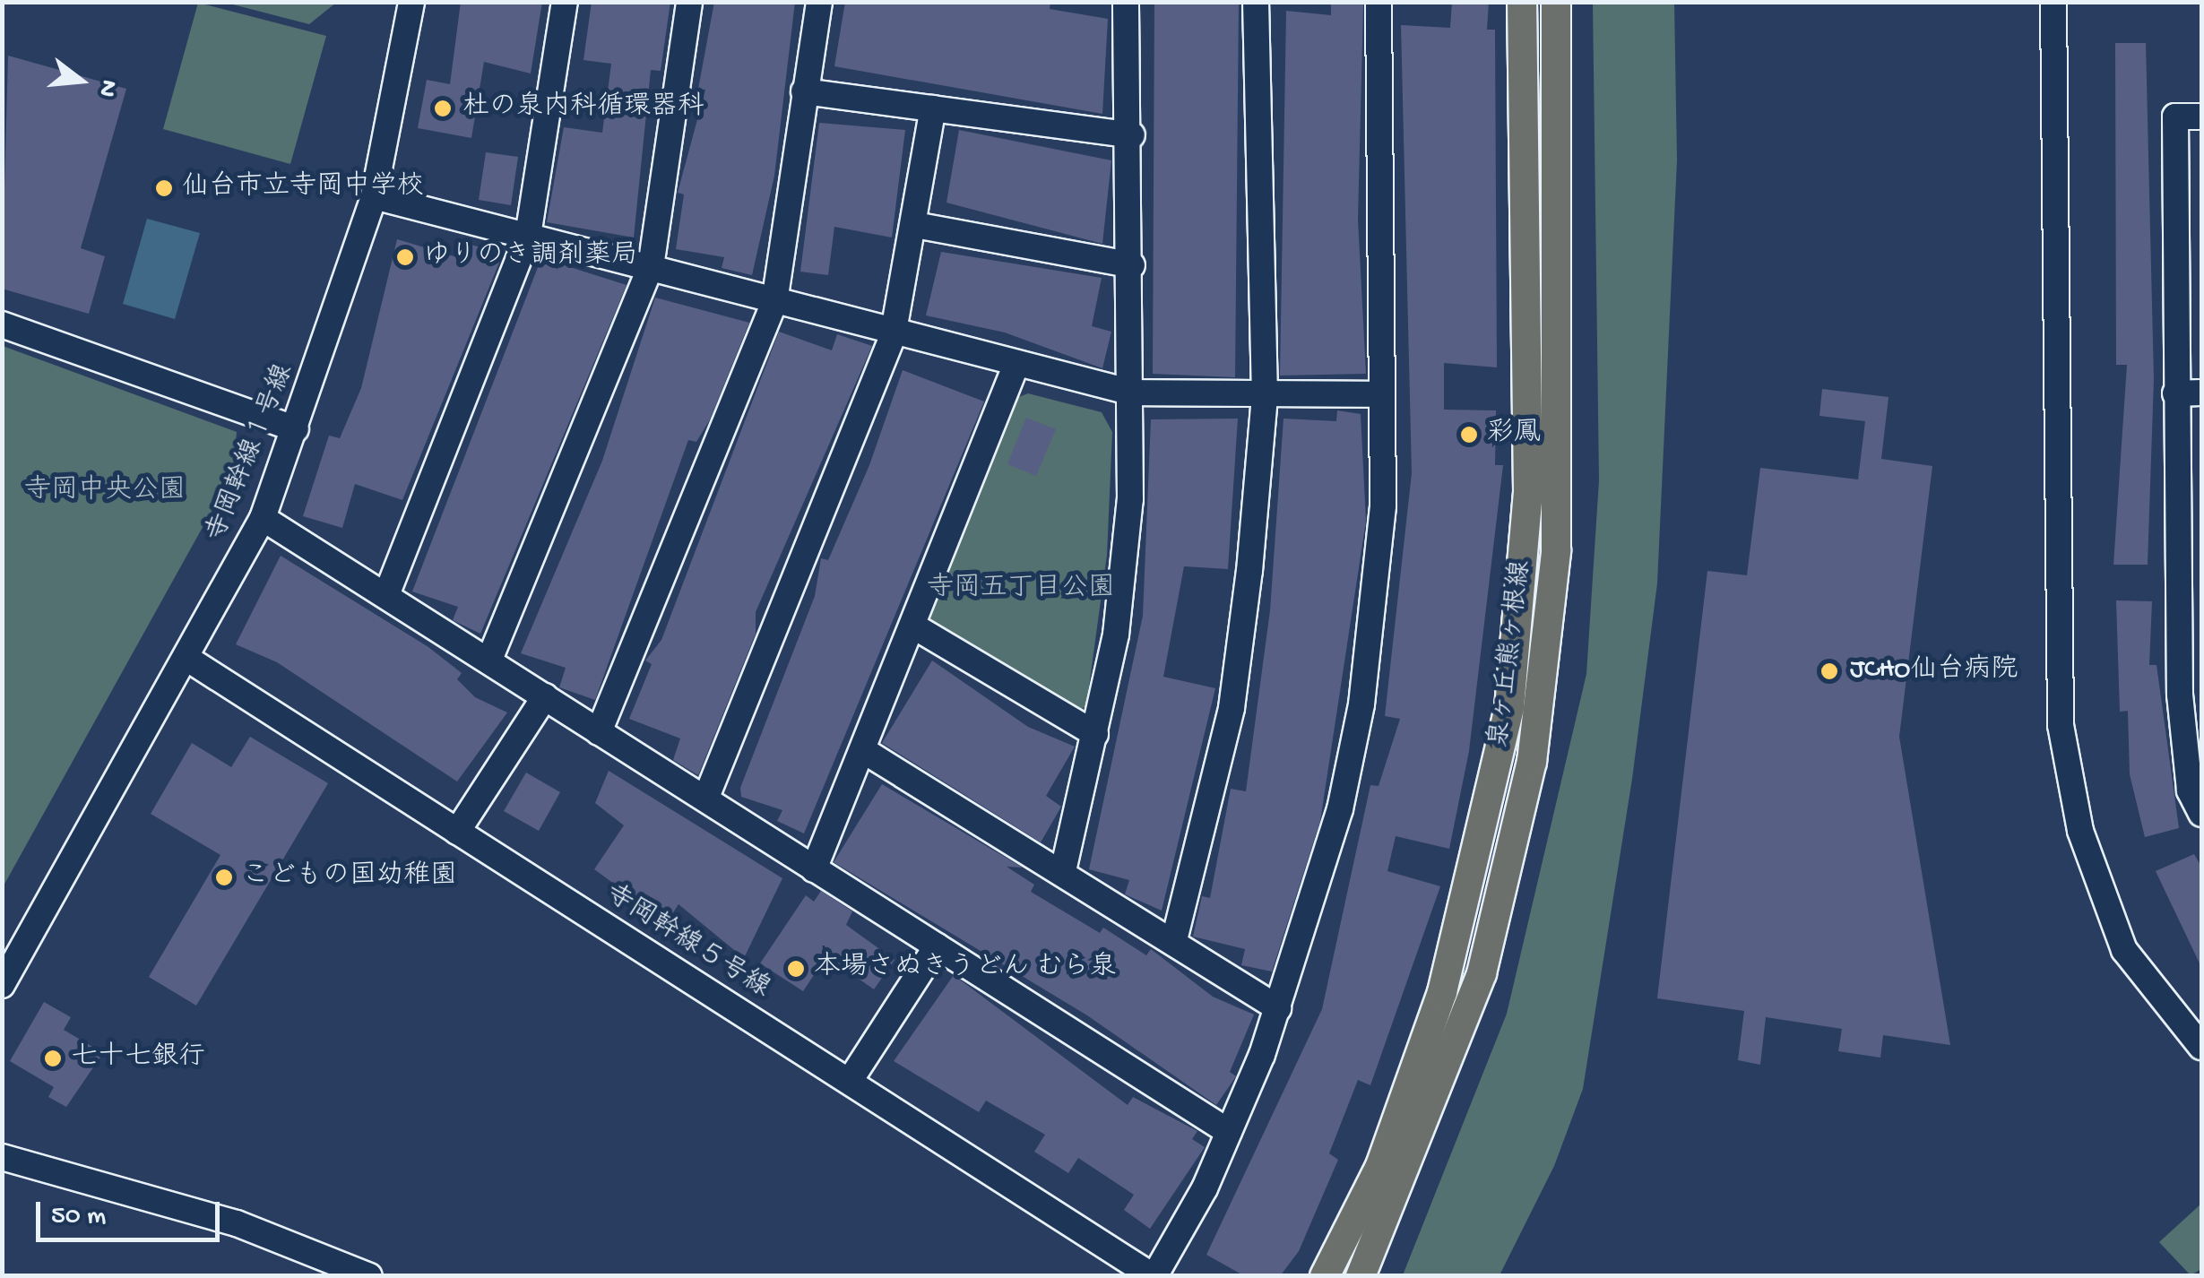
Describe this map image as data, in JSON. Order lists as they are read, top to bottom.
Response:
{
  "streets": {
    "main road": ["泉ヶ丘熊ヶ根線"],
    "street": ["寺岡幹線１号線", "寺岡幹線５号線"]
  },
  "crossings": [
    ["寺岡幹線１号線", "寺岡幹線５号線"]
  ],
  "parks": ["寺岡中央公園", "寺岡五丁目公園"],
  "places": [
    "杜の泉内科循環器科",
    "仙台市立寺岡中学校",
    "ゆりのき調剤薬局",
    "彩鳳",
    "JCHO仙台病院",
    "こどもの国幼稚園",
    "本場さぬきうどん むら泉",
    "七十七銀行"
  ],
  "scale_bar": "50 m",
  "north": "right"
}
